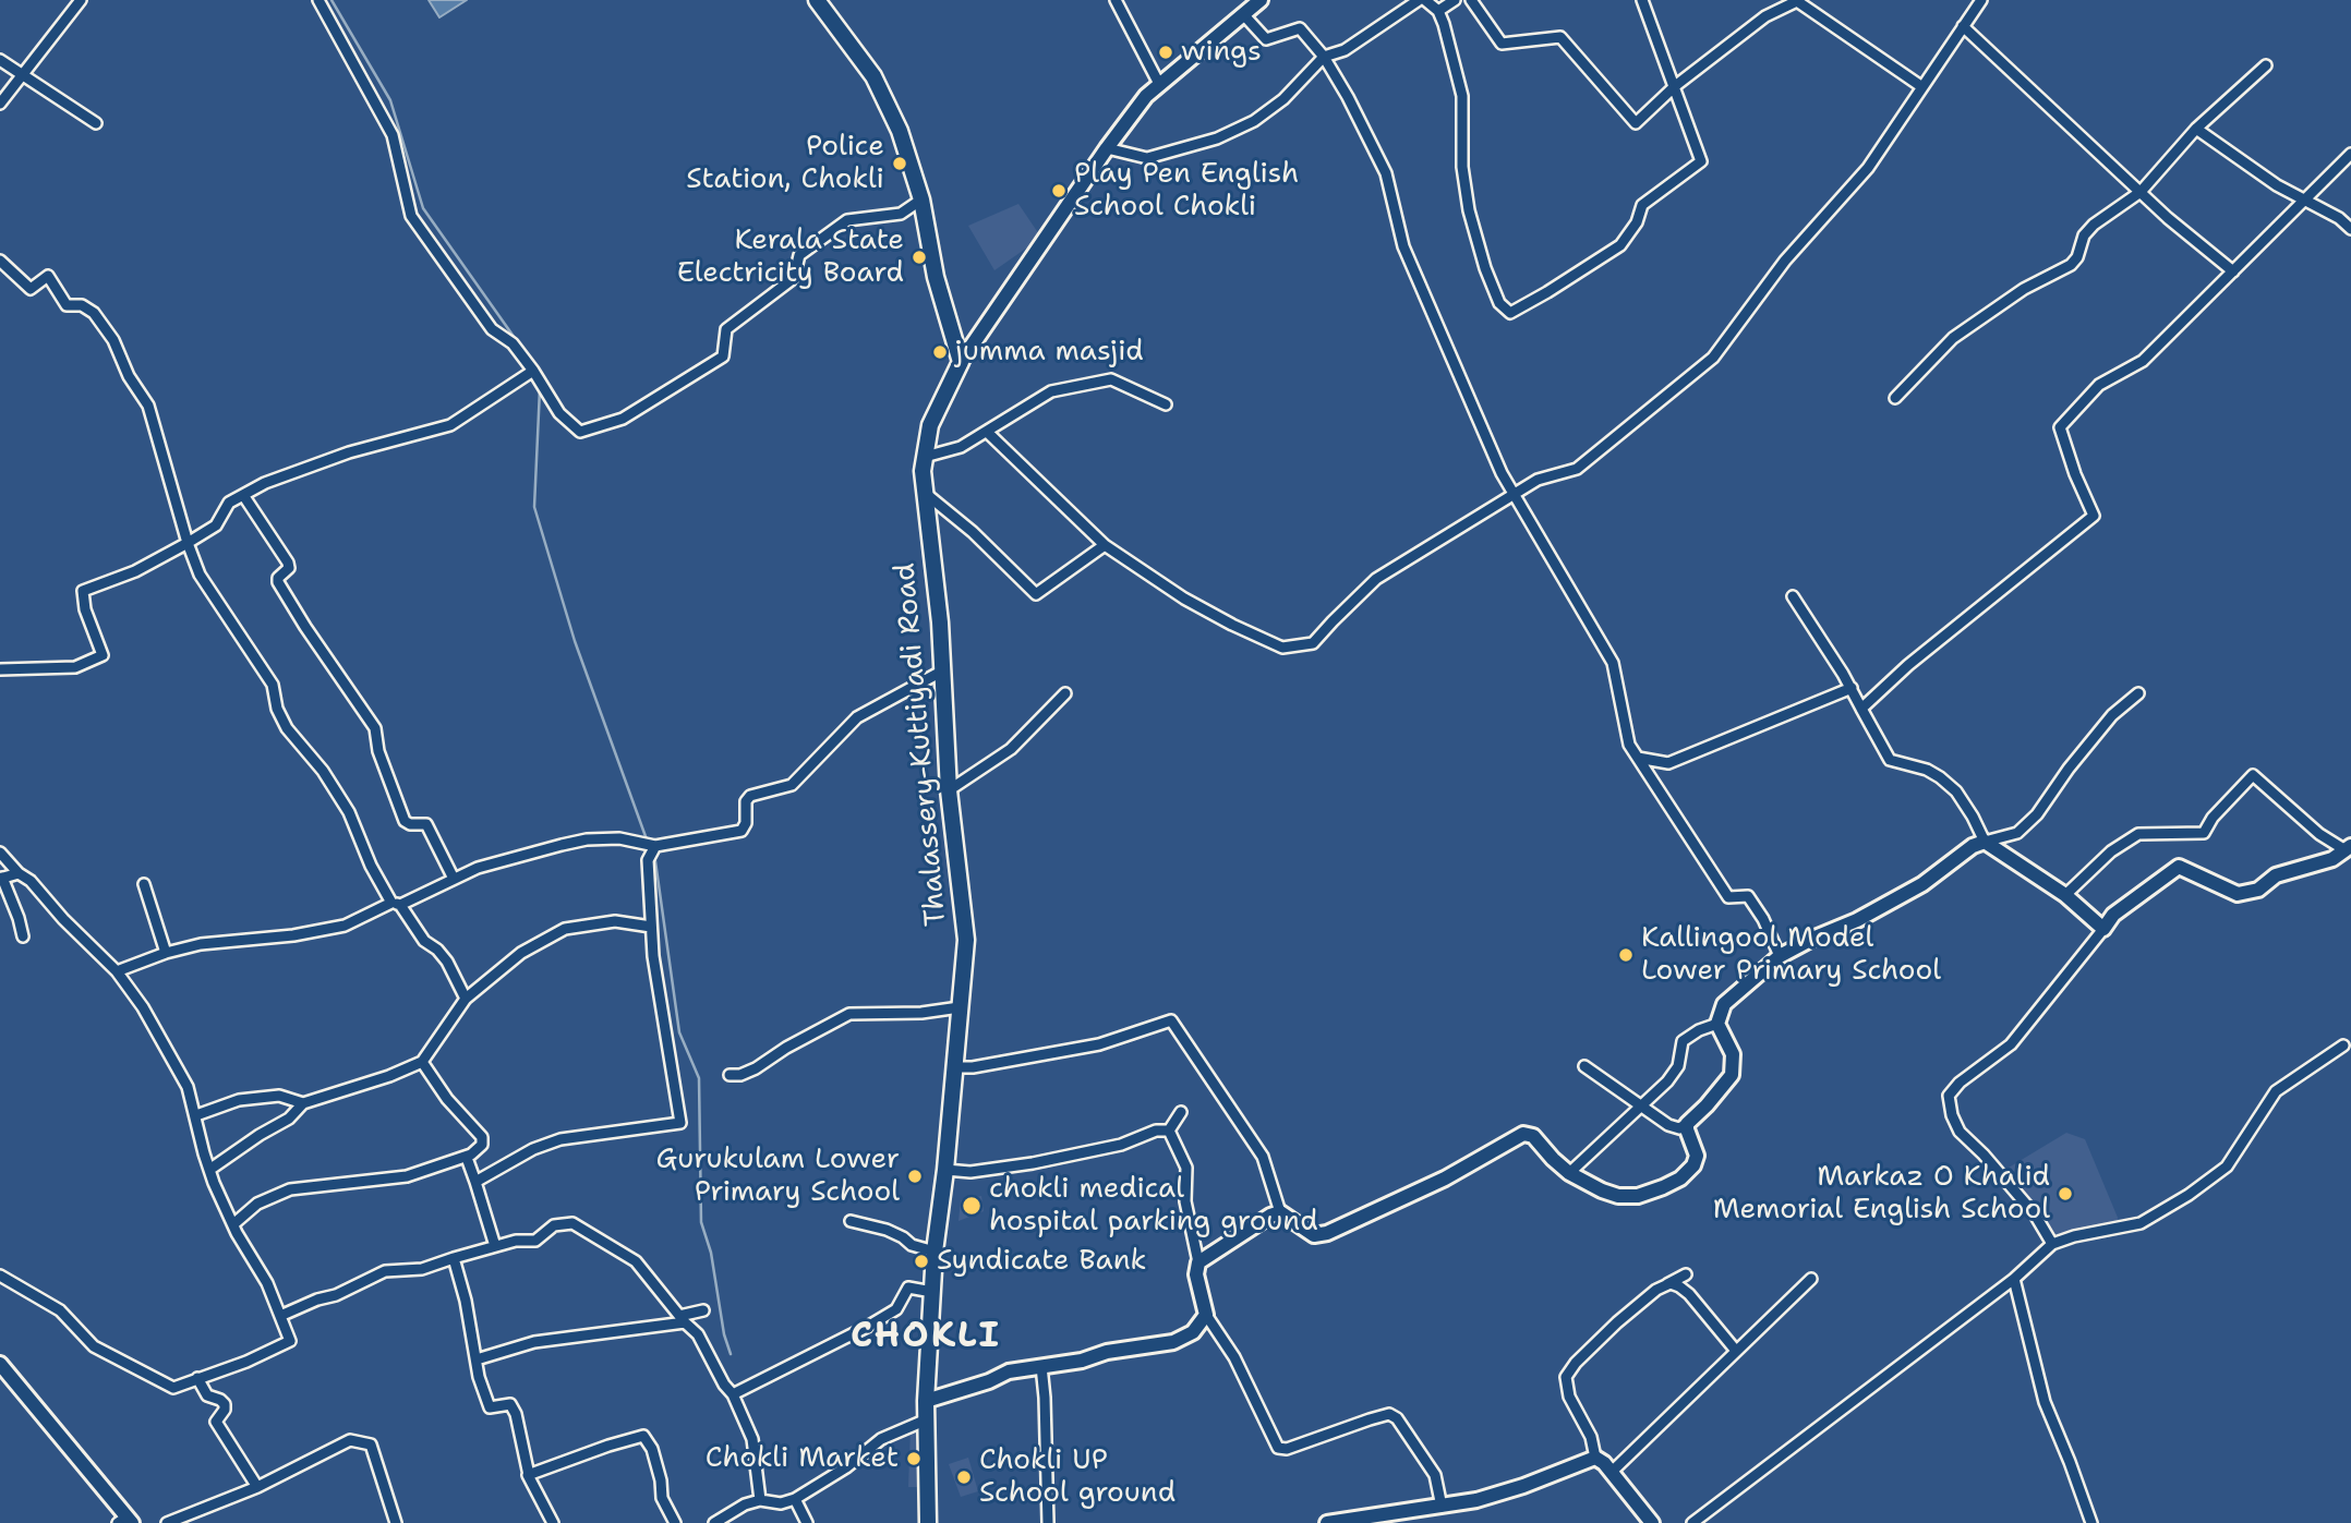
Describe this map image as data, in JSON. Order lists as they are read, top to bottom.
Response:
{
  "streets": {
    "main road": ["Thalassery-Kuttiyadi Road"]
  },
  "districts": ["CHOKLI"],
  "places": [
    "wings",
    "Police Station, Chokli",
    "Play Pen English School Chokli",
    "Kerala State Electricity Board",
    "jumma masjid",
    "Kallingool Model Lower Primary School",
    "Gurukulam Lower Primary School",
    "Markaz O Khalid Memorial English School",
    "chokli medical hospital parking ground",
    "Syndicate Bank",
    "Chokli Market",
    "Chokli UP School ground"
  ]
}
